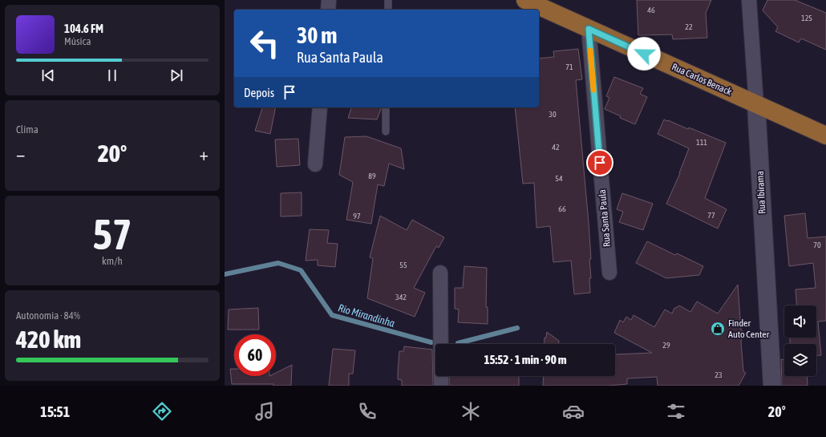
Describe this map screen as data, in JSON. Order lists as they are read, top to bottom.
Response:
{
  "streets": {
    "main road": ["Rua Carlos Benack"],
    "street": ["Rua Ibirama", "Rua Santa Paula"]
  },
  "crossings": [
    ["Rua Carlos Benack", "Rua Ibirama"],
    ["Rua Carlos Benack", "Rua Santa Paula"]
  ],
  "water": ["Rio Mirandinha"],
  "places": {
    "shop": ["Finder Auto Center"]
  },
  "house_numbers": [
    "46",
    "125",
    "22",
    "71",
    "30",
    "111",
    "42",
    "89",
    "54",
    "66",
    "77",
    "97",
    "70",
    "55",
    "342",
    "29",
    "23"
  ],
  "page": {
    "turn": ["30 m", "Rua Santa Paula"],
    "song": ["104.6 FM", "Música"],
    "then": "Depois",
    "tile": [
      "Clima",
      ["57", "km/h"],
      ["Autonomia · 84%", "420 km"]
    ],
    "heat": ["−", "20°", "+"],
    "limit": "60",
    "trip": "15:52 · 1 min · 90 m",
    "tabs": ["15:51", "20°"]
  }
}
